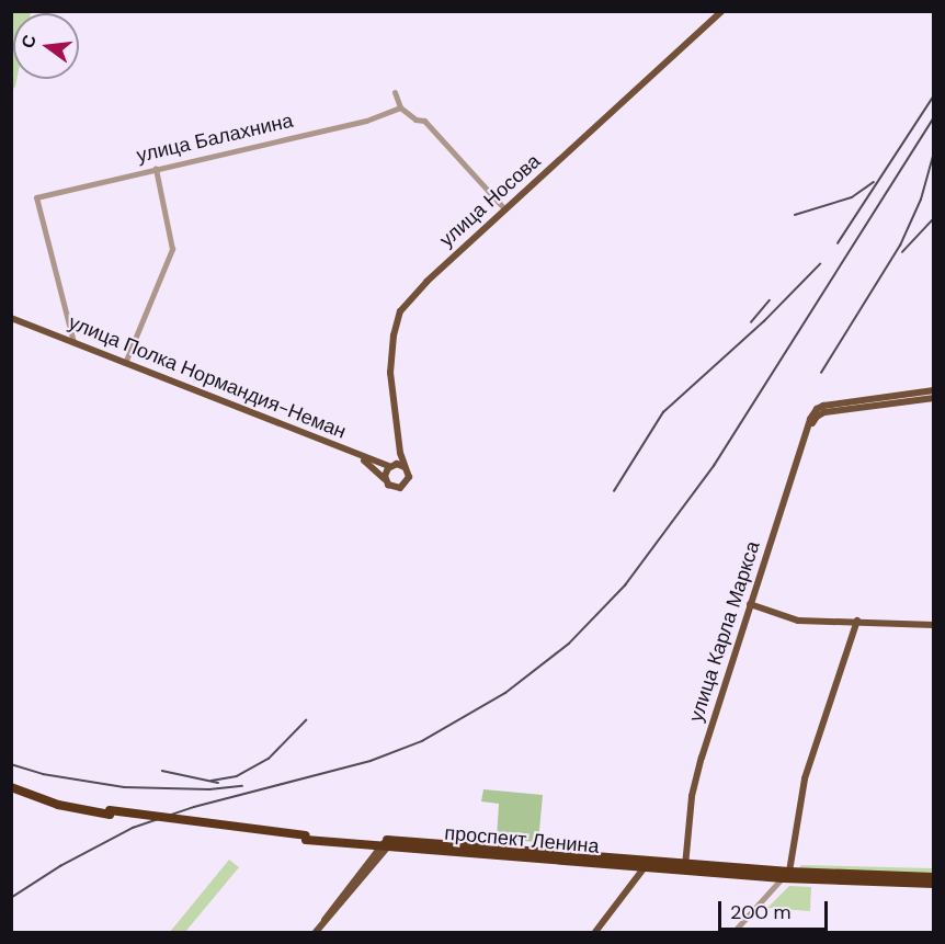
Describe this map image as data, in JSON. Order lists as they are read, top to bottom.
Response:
{
  "streets": {
    "highway": ["проспект Ленина"],
    "main road": ["улица Носова", "улица Полка Нормандия-Неман", "улица Карла Маркса"],
    "street": ["улица Балахнина"]
  },
  "crossings": [
    ["улица Балахнина", "улица Полка Нормандия-Неман"],
    ["улица Носова", "улица Полка Нормандия-Неман"],
    ["улица Карла Маркса", "проспект Ленина"]
  ],
  "scale_bar": "200 m",
  "north": "left"
}
